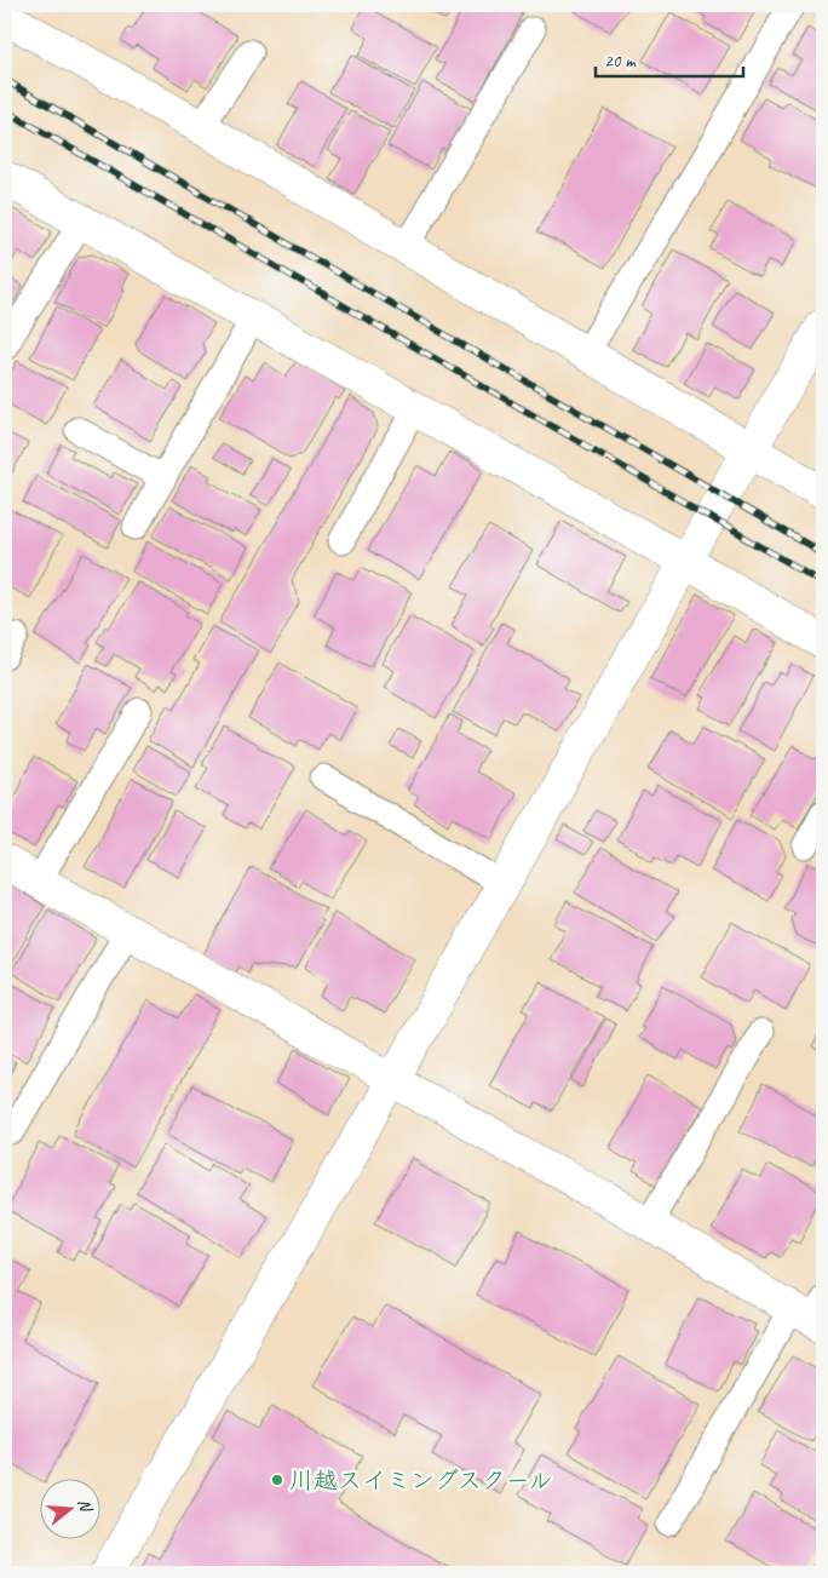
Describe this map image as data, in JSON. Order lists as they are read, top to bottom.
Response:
{
  "places": ["川越スイミングスクール"],
  "scale_bar": "20 m",
  "north": "right"
}
